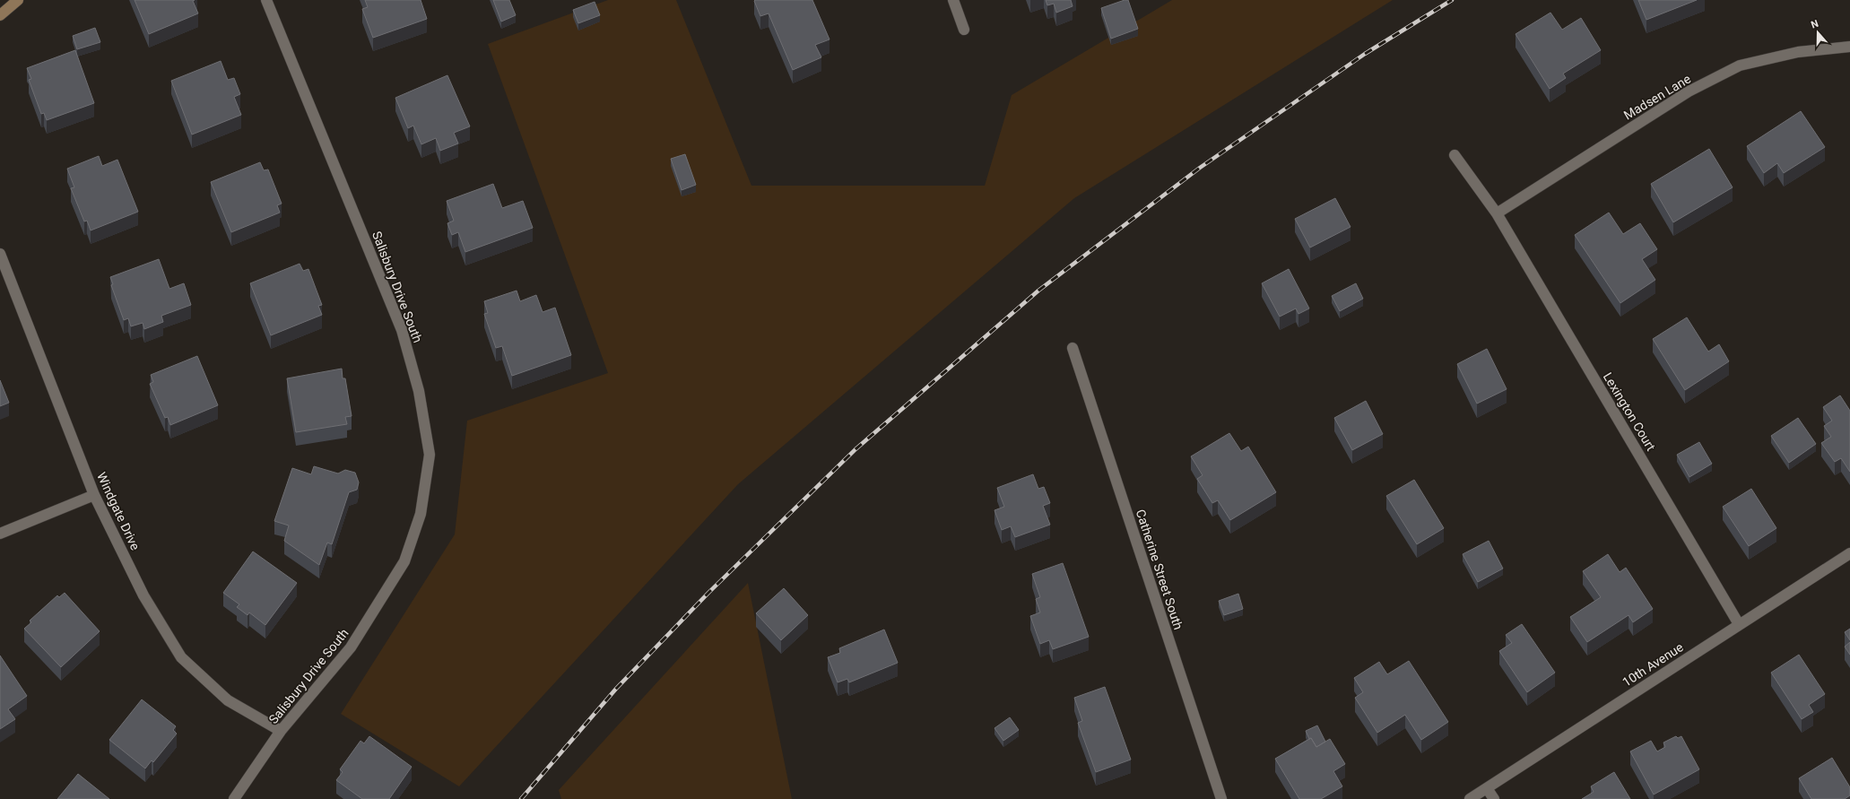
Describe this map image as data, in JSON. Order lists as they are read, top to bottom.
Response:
{
  "streets": {
    "street": [
      "Madsen Lane",
      "Salisbury Drive South",
      "Lexington Court",
      "Windgate Drive",
      "Catherine Street South",
      "10th Avenue"
    ]
  },
  "crossings": [
    ["Madsen Lane", "Lexington Court"],
    ["Salisbury Drive South", "Windgate Drive"],
    ["Lexington Court", "10th Avenue"]
  ],
  "north": "top"
}
